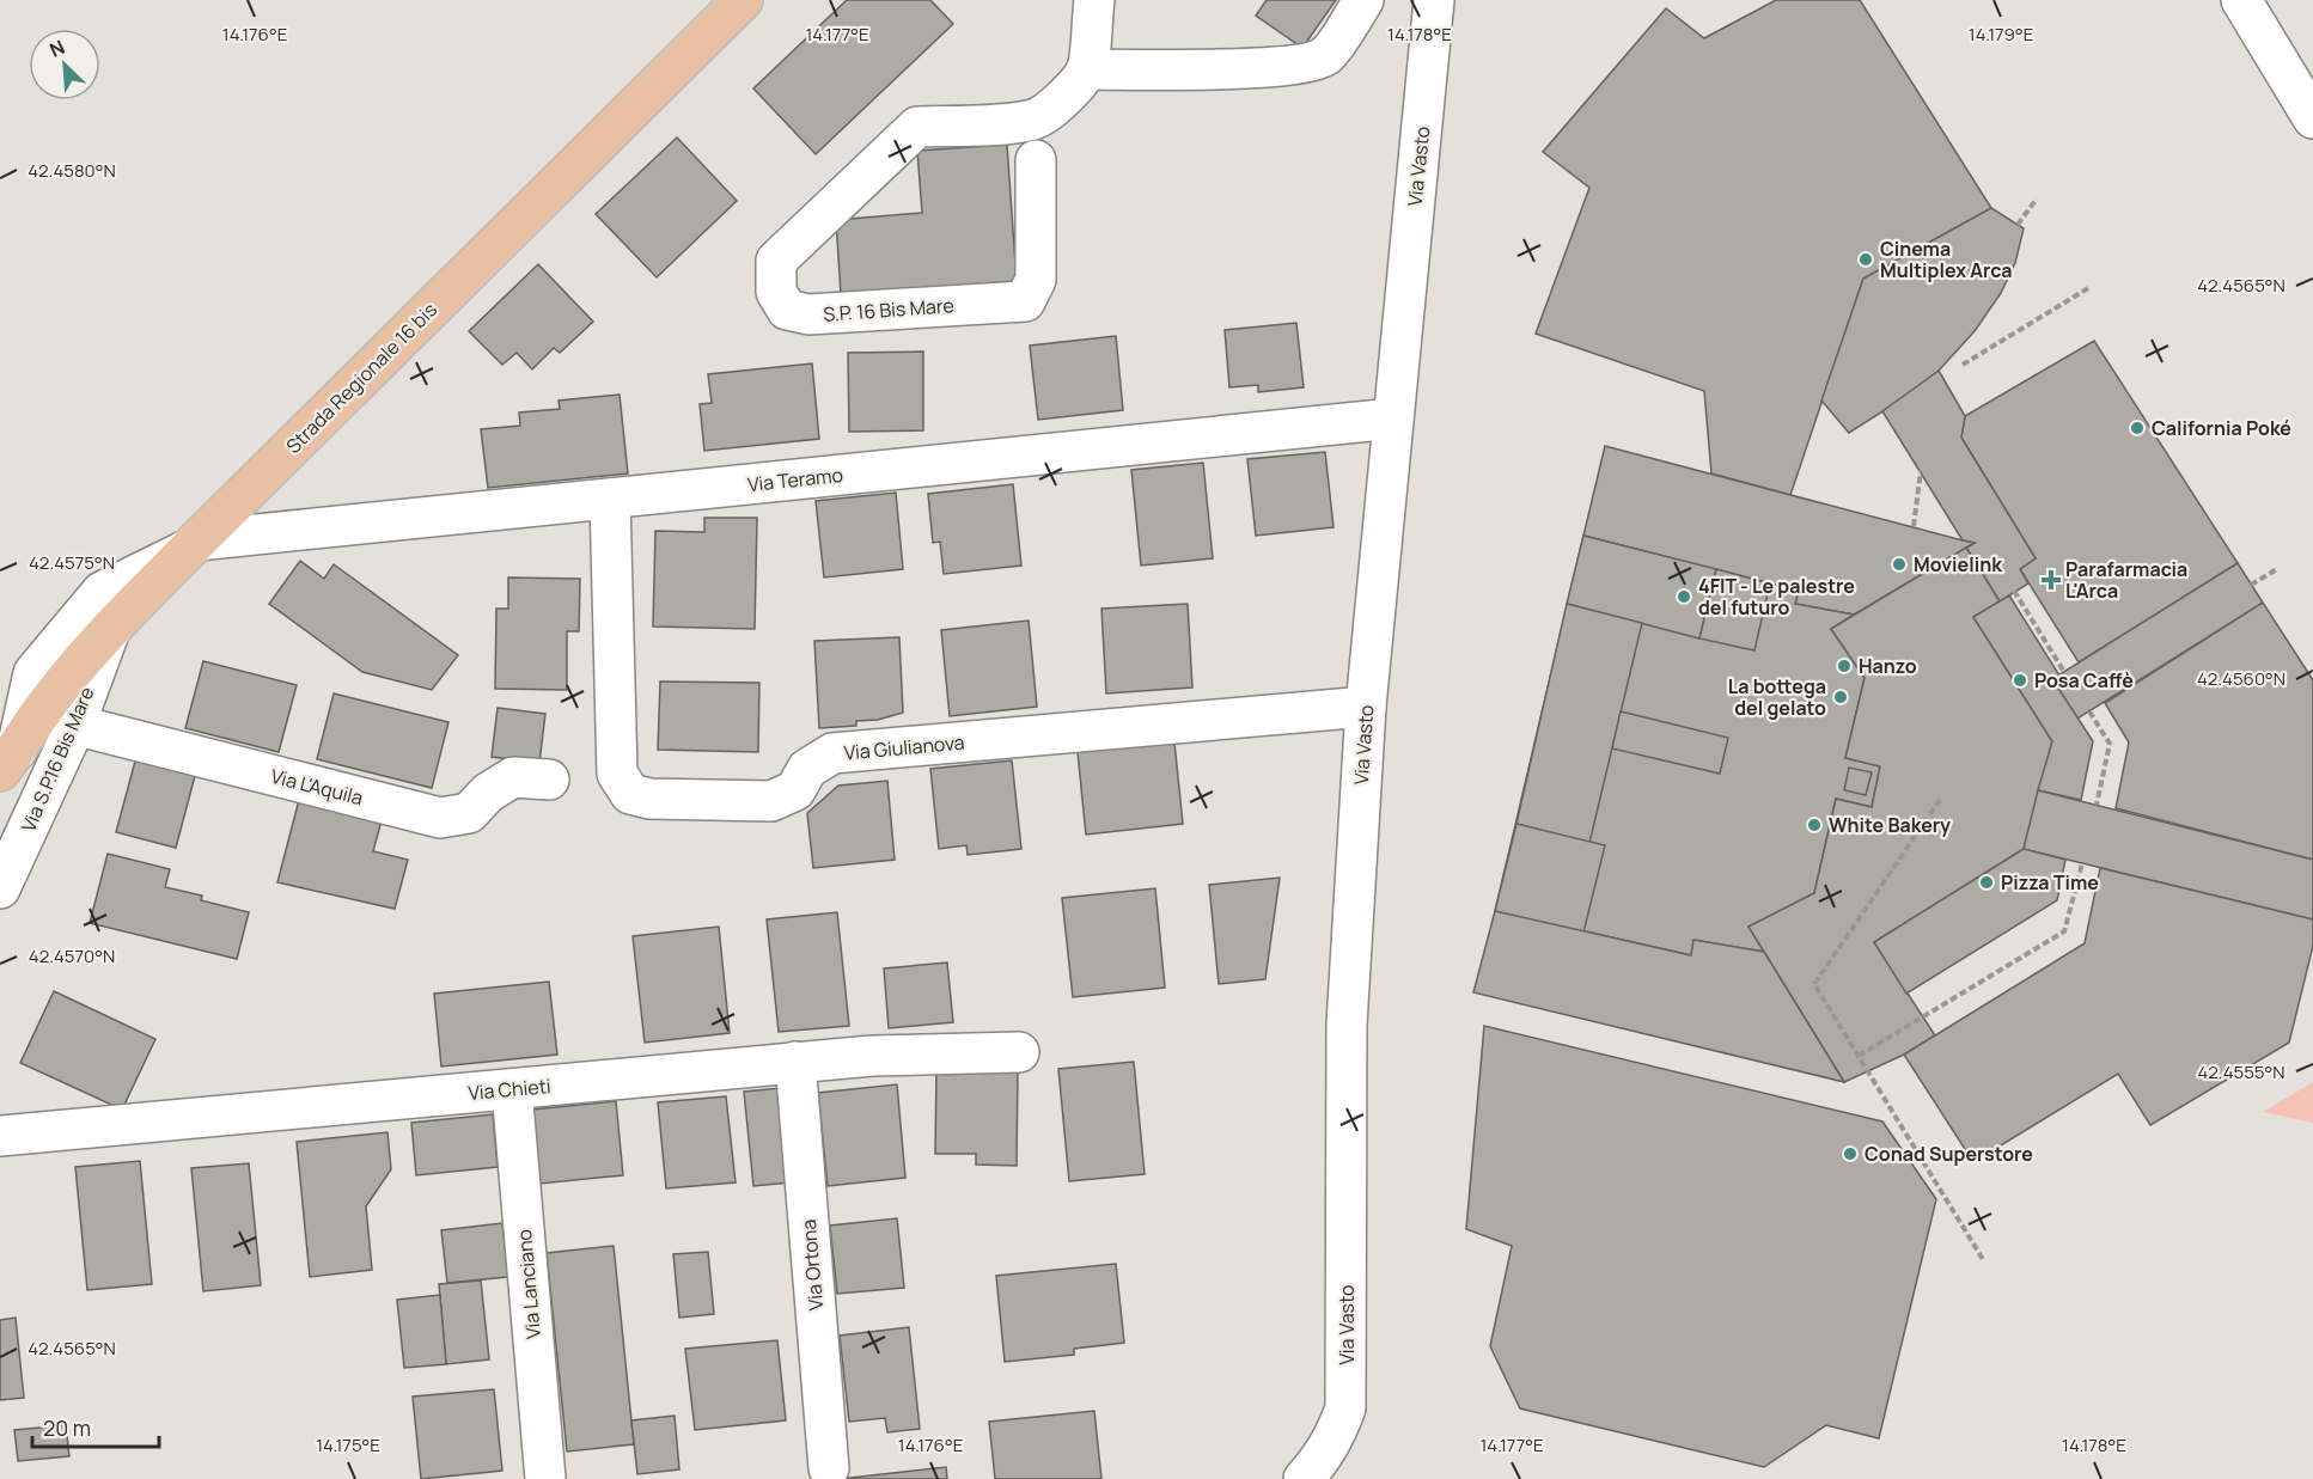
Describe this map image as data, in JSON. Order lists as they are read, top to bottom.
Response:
{
  "streets": {
    "main road": ["Strada Regionale 16 bis"],
    "street": [
      "Via Vasto",
      "S.P. 16 Bis Mare",
      "Via Teramo",
      "Via Giulianova",
      "Via S.P.16 Bis Mare",
      "Via L'Aquila",
      "Via Chieti",
      "Via Ortona",
      "Via Lanciano"
    ]
  },
  "crossings": [
    ["Via Vasto", "Via Teramo"],
    ["Via Vasto", "Via Giulianova"],
    ["Strada Regionale 16 bis", "Via Teramo"],
    ["Strada Regionale 16 bis", "Via S.P.16 Bis Mare"],
    ["Via Teramo", "Via Giulianova"],
    ["Via S.P.16 Bis Mare", "Via L'Aquila"],
    ["Via Chieti", "Via Ortona"],
    ["Via Chieti", "Via Lanciano"]
  ],
  "places": {
    "other": [
      "Cinema Multiplex Arca",
      "California Poké",
      "Movielink",
      "4FIT - Le palestre del futuro",
      "Hanzo",
      "Posa Caffè",
      "La bottega del gelato",
      "White Bakery",
      "Pizza Time",
      "Conad Superstore"
    ],
    "health": ["Parafarmacia L'Arca"]
  },
  "scale_bar": "20 m",
  "north": "top left",
  "coordinates": [
    "14.179°E",
    "14.176°E",
    "14.177°E",
    "14.178°E",
    "42.4580°N",
    "42.4565°N",
    "42.4575°N",
    "42.4560°N",
    "42.4570°N",
    "42.4555°N",
    "14.175°E"
  ]
}
